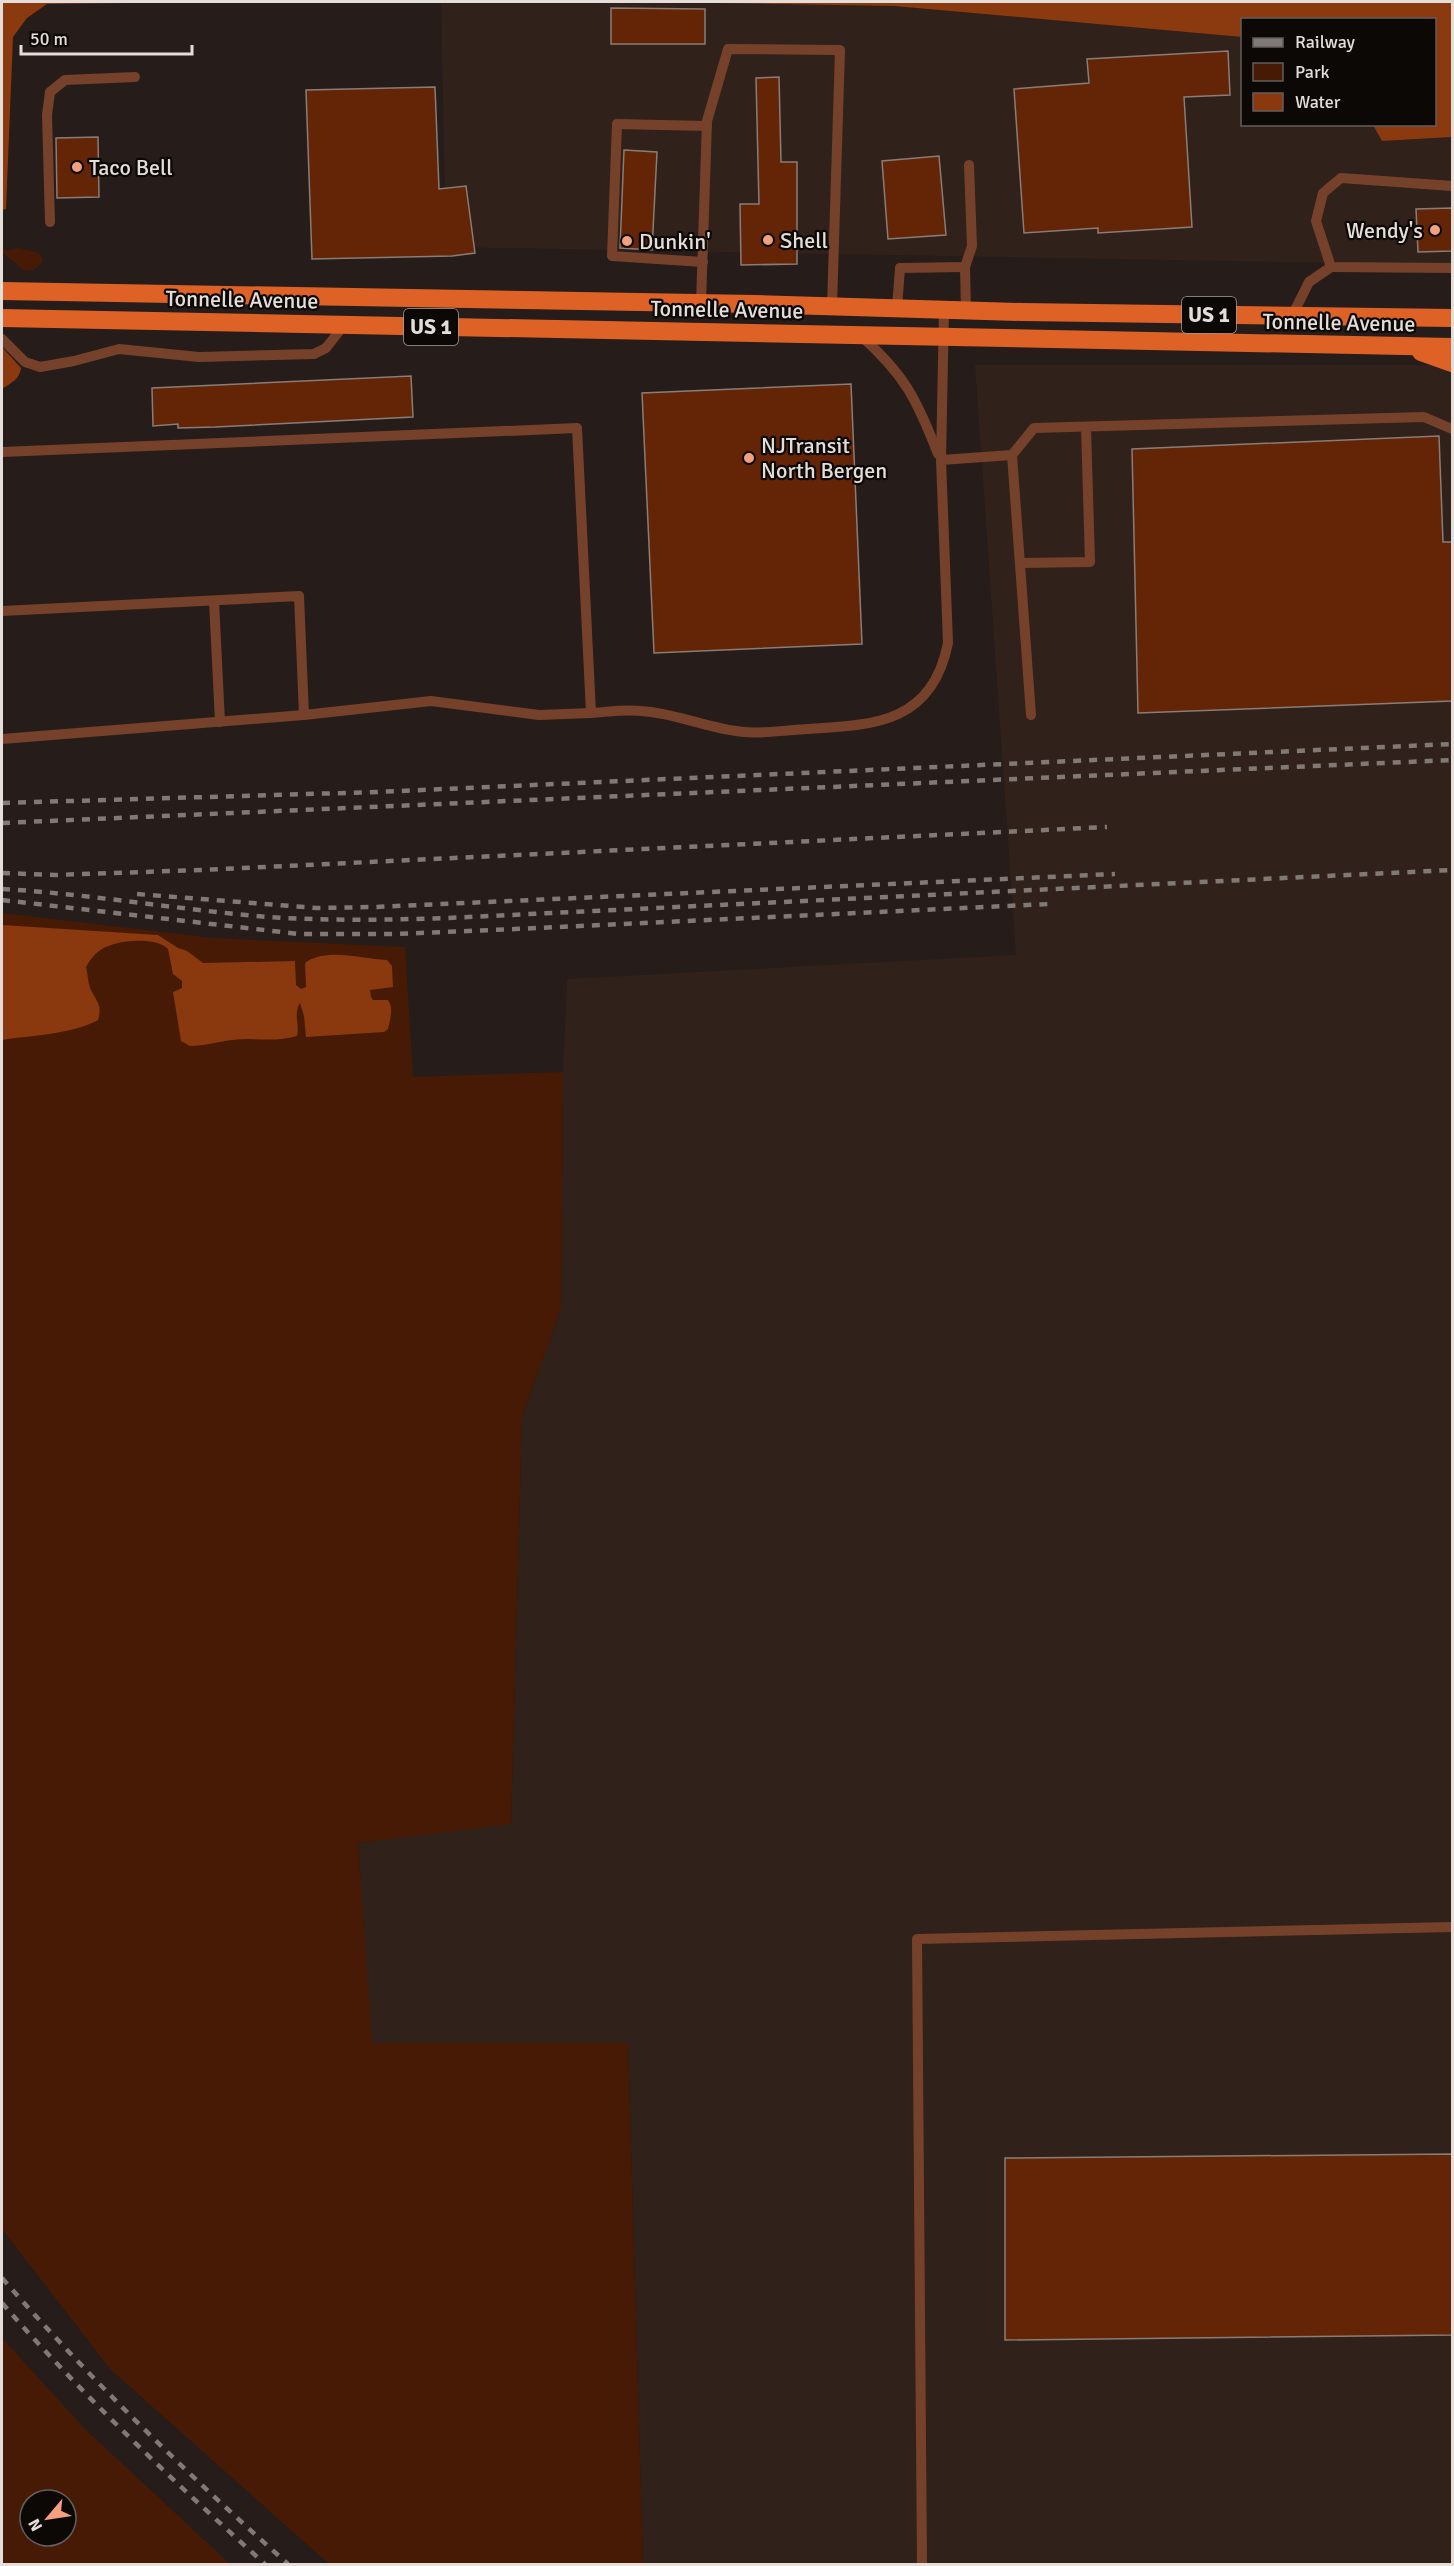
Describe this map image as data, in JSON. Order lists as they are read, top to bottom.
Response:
{
  "streets": {
    "highway": ["Tonnelle Avenue", "US 1"]
  },
  "places": [
    "Taco Bell",
    "Wendy's",
    "Shell",
    "Dunkin'",
    "NJTransit North Bergen"
  ],
  "legend": ["Railway", "Park", "Water"],
  "scale_bar": "50 m",
  "north": "bottom left"
}
